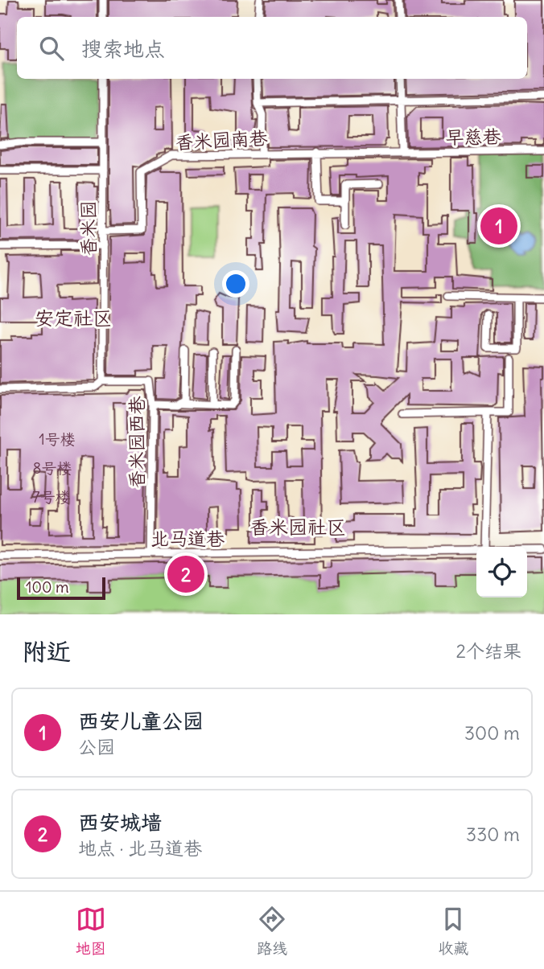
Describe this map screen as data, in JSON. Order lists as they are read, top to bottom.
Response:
{
  "streets": {
    "street": [
      "早慈巷",
      "香米园南巷",
      "香米园",
      "香米园西巷",
      "北马道巷"
    ]
  },
  "crossings": [
    ["早慈巷", "香米园南巷"],
    ["香米园南巷", "香米园"],
    ["香米园", "香米园西巷"],
    ["香米园西巷", "北马道巷"]
  ],
  "districts": ["安定社区", "香米园社区"],
  "house_numbers": ["1号楼", "8号楼", "7号楼"],
  "scale_bar": "100 m",
  "page": {
    "search": "搜索地点",
    "pins": ["1", "2"],
    "scale": "100 m",
    "heading": ["附近", "2个结果"],
    "list": [
      {
        "mark": "1",
        "name": "西安儿童公园",
        "note": "公园",
        "value": "300 m"
      },
      {
        "mark": "2",
        "name": "西安城墙",
        "note": "地点 · 北马道巷",
        "value": "330 m"
      }
    ],
    "nav": ["地图", "路线", "收藏"]
  }
}
